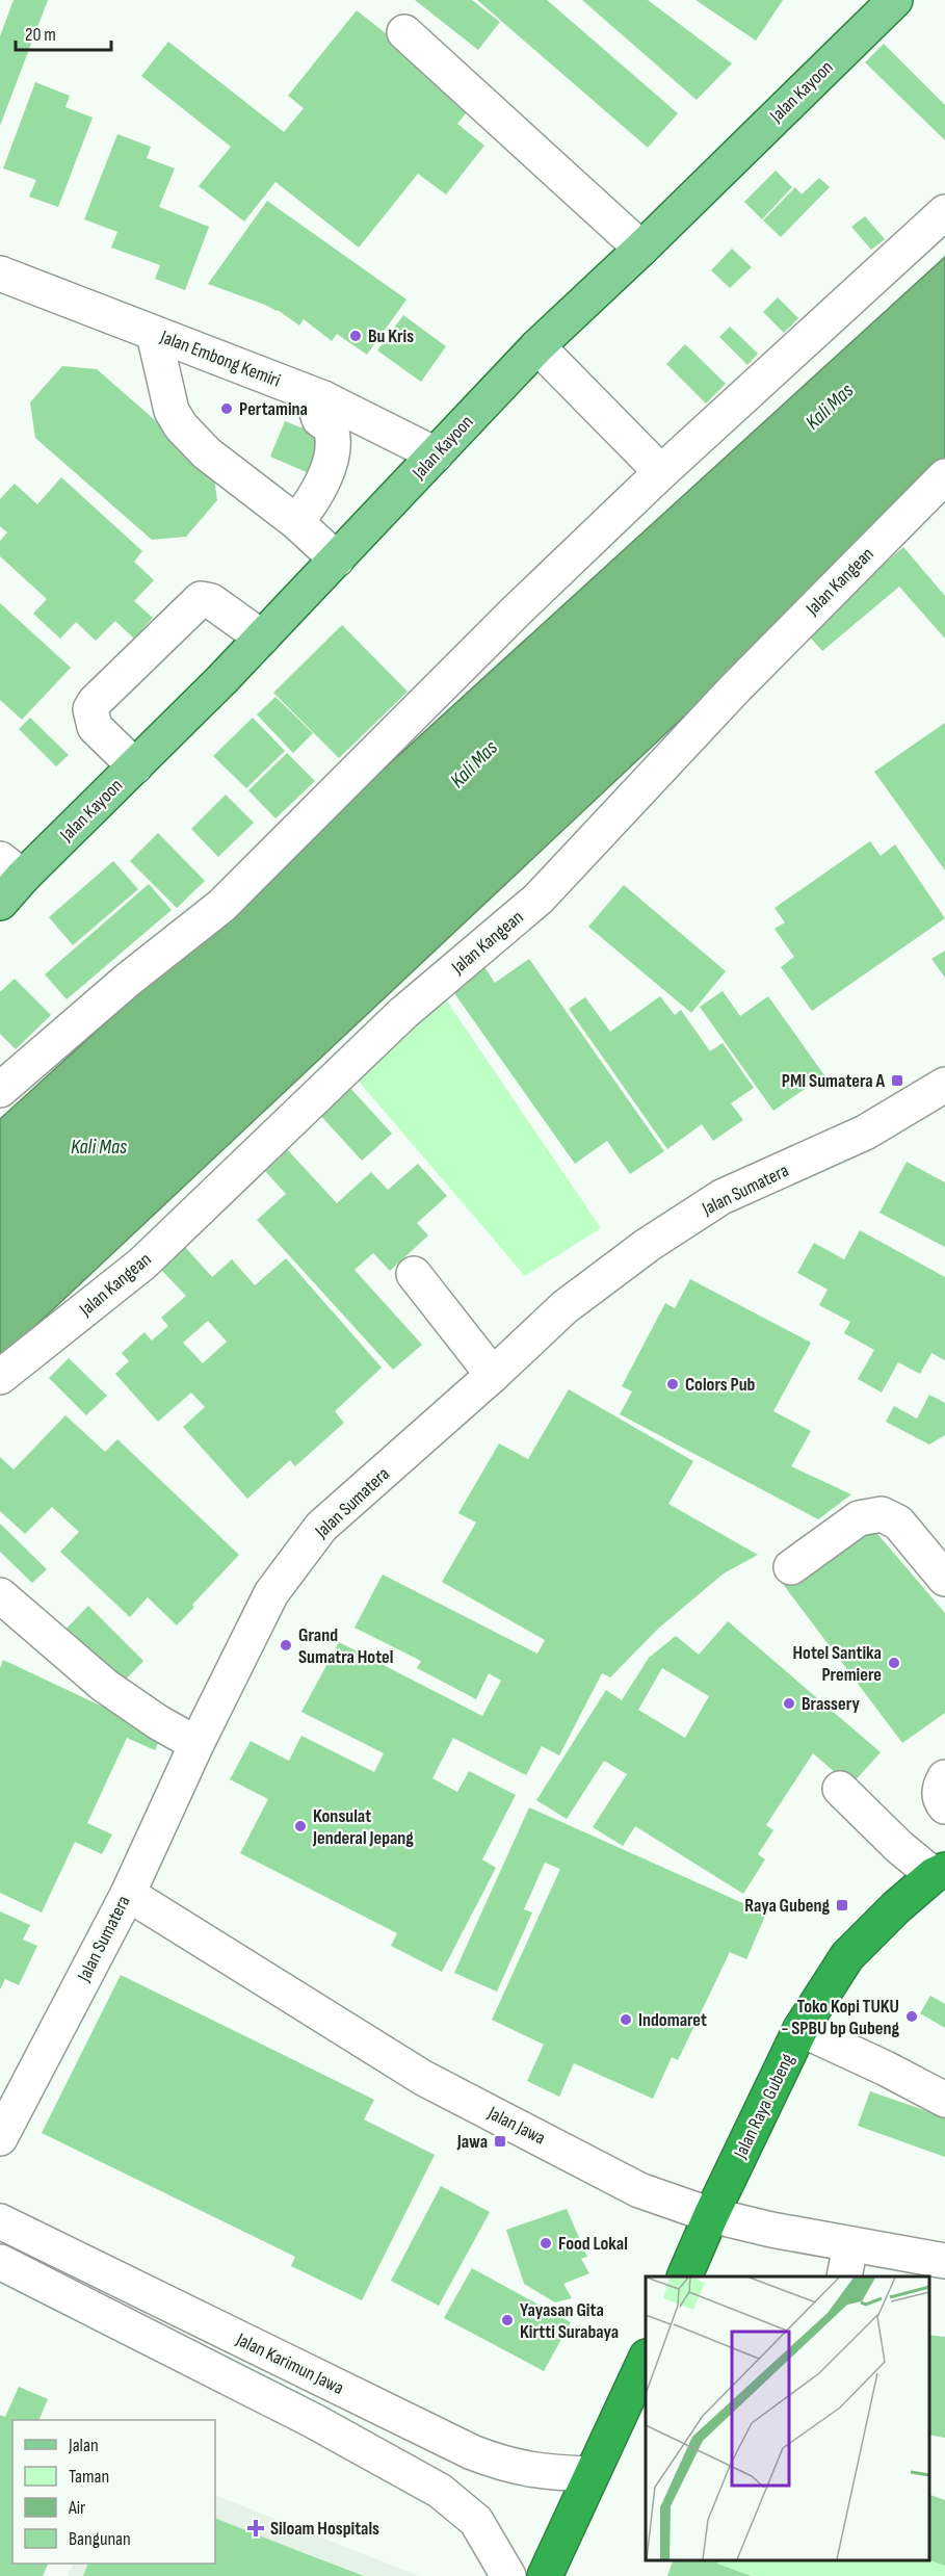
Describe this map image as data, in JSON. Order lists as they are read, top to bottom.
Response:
{
  "streets": {
    "highway": ["Jalan Raya Gubeng"],
    "main road": ["Jalan Kayoon"],
    "street": [
      "Jalan Embong Kemiri",
      "Jalan Kangean",
      "Jalan Sumatera",
      "Jalan Jawa",
      "Jalan Karimun Jawa"
    ]
  },
  "crossings": [
    ["Jalan Kayoon", "Jalan Embong Kemiri"],
    ["Jalan Sumatera", "Jalan Jawa"],
    ["Jalan Raya Gubeng", "Jalan Jawa"]
  ],
  "water": ["Kali Mas"],
  "places": {
    "other": [
      "Bu Kris",
      "Pertamina",
      "Colors Pub",
      "Grand Sumatra Hotel",
      "Hotel Santika Premiere",
      "Brassery",
      "Konsulat Jenderal Jepang",
      "Toko Kopi TUKU - SPBU bp Gubeng",
      "Indomaret",
      "Food Lokal",
      "Yayasan Gita Kirtti Surabaya"
    ],
    "transit": ["PMI Sumatera A", "Raya Gubeng", "Jawa"],
    "health": ["Siloam Hospitals"]
  },
  "legend": [
    "Jalan",
    "Taman",
    "Air",
    "Bangunan"
  ],
  "scale_bar": "20 m"
}
